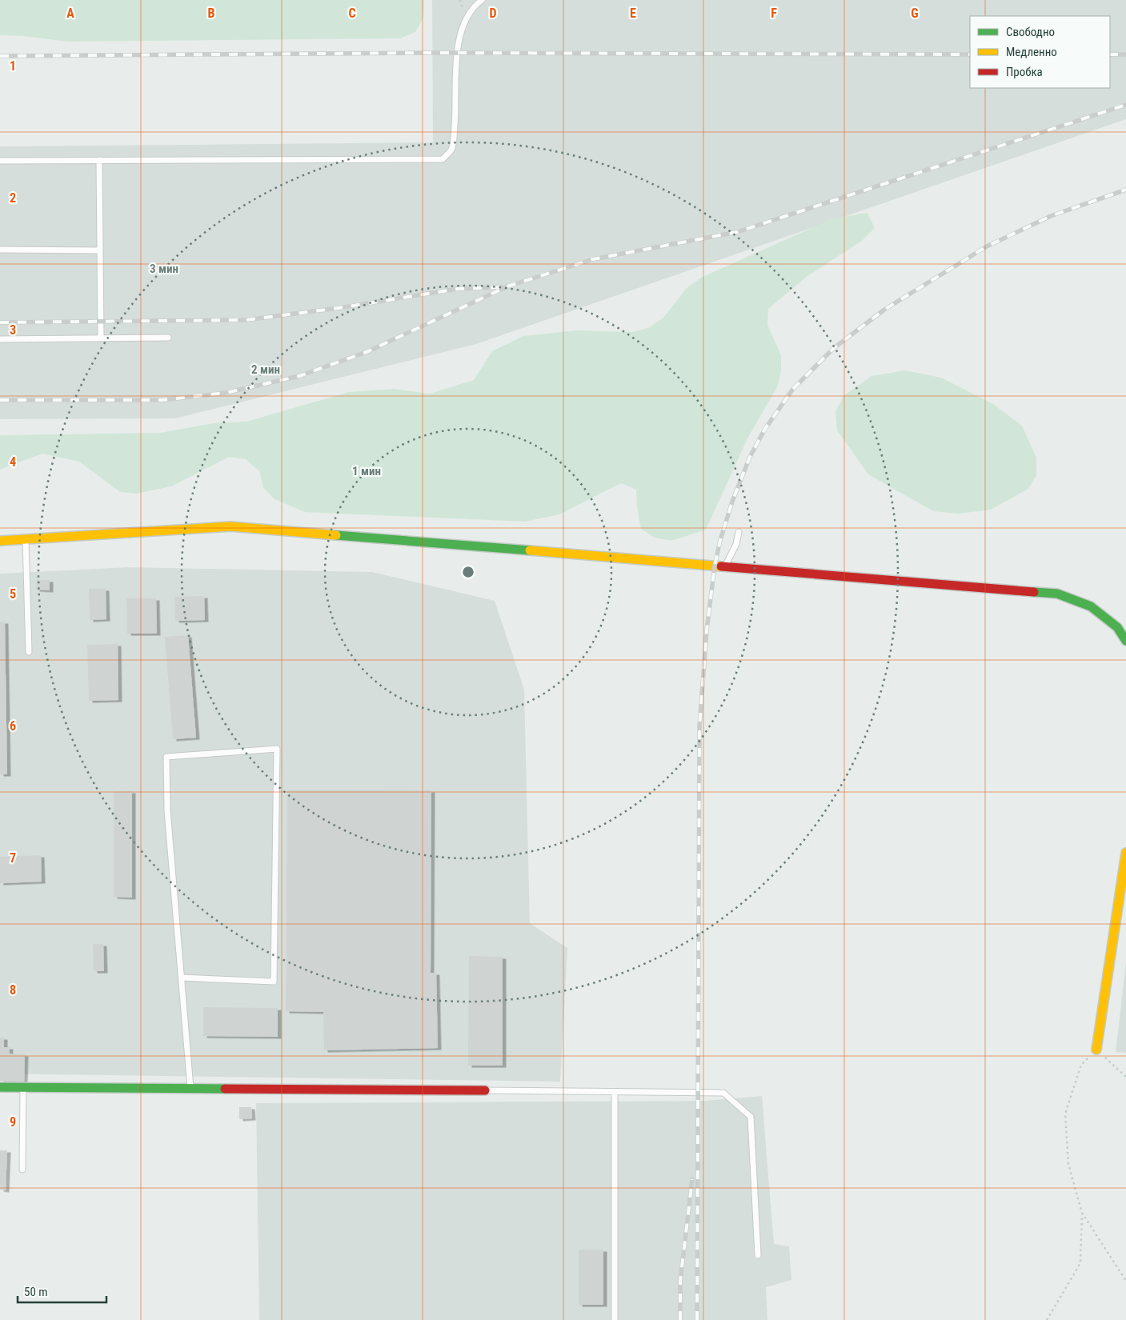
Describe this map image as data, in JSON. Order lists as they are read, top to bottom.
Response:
{
  "legend": ["Свободно", "Медленно", "Пробка"],
  "scale_bar": "50 m",
  "grid": {
    "columns": [
      "A",
      "B",
      "C",
      "D",
      "E",
      "F",
      "G"
    ],
    "rows": [
      "1",
      "2",
      "3",
      "4",
      "5",
      "6",
      "7",
      "8",
      "9"
    ]
  },
  "rings": ["3 мин", "2 мин", "1 мин"]
}
